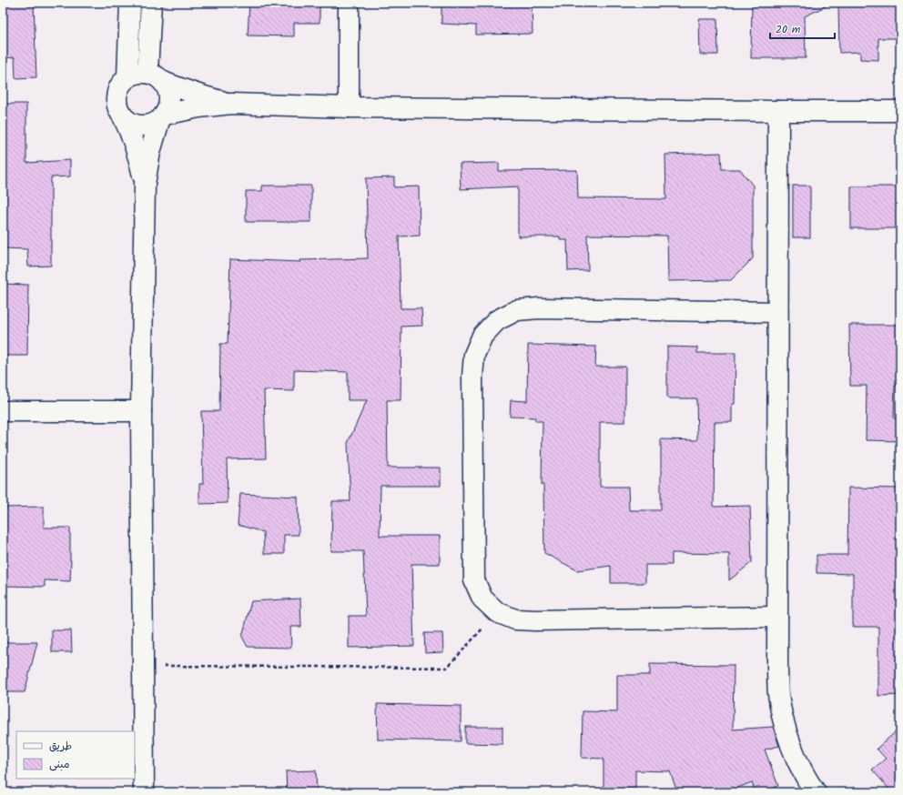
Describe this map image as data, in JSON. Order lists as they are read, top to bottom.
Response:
{
  "legend": ["طريق", "مبنى"],
  "scale_bar": "20 m"
}
